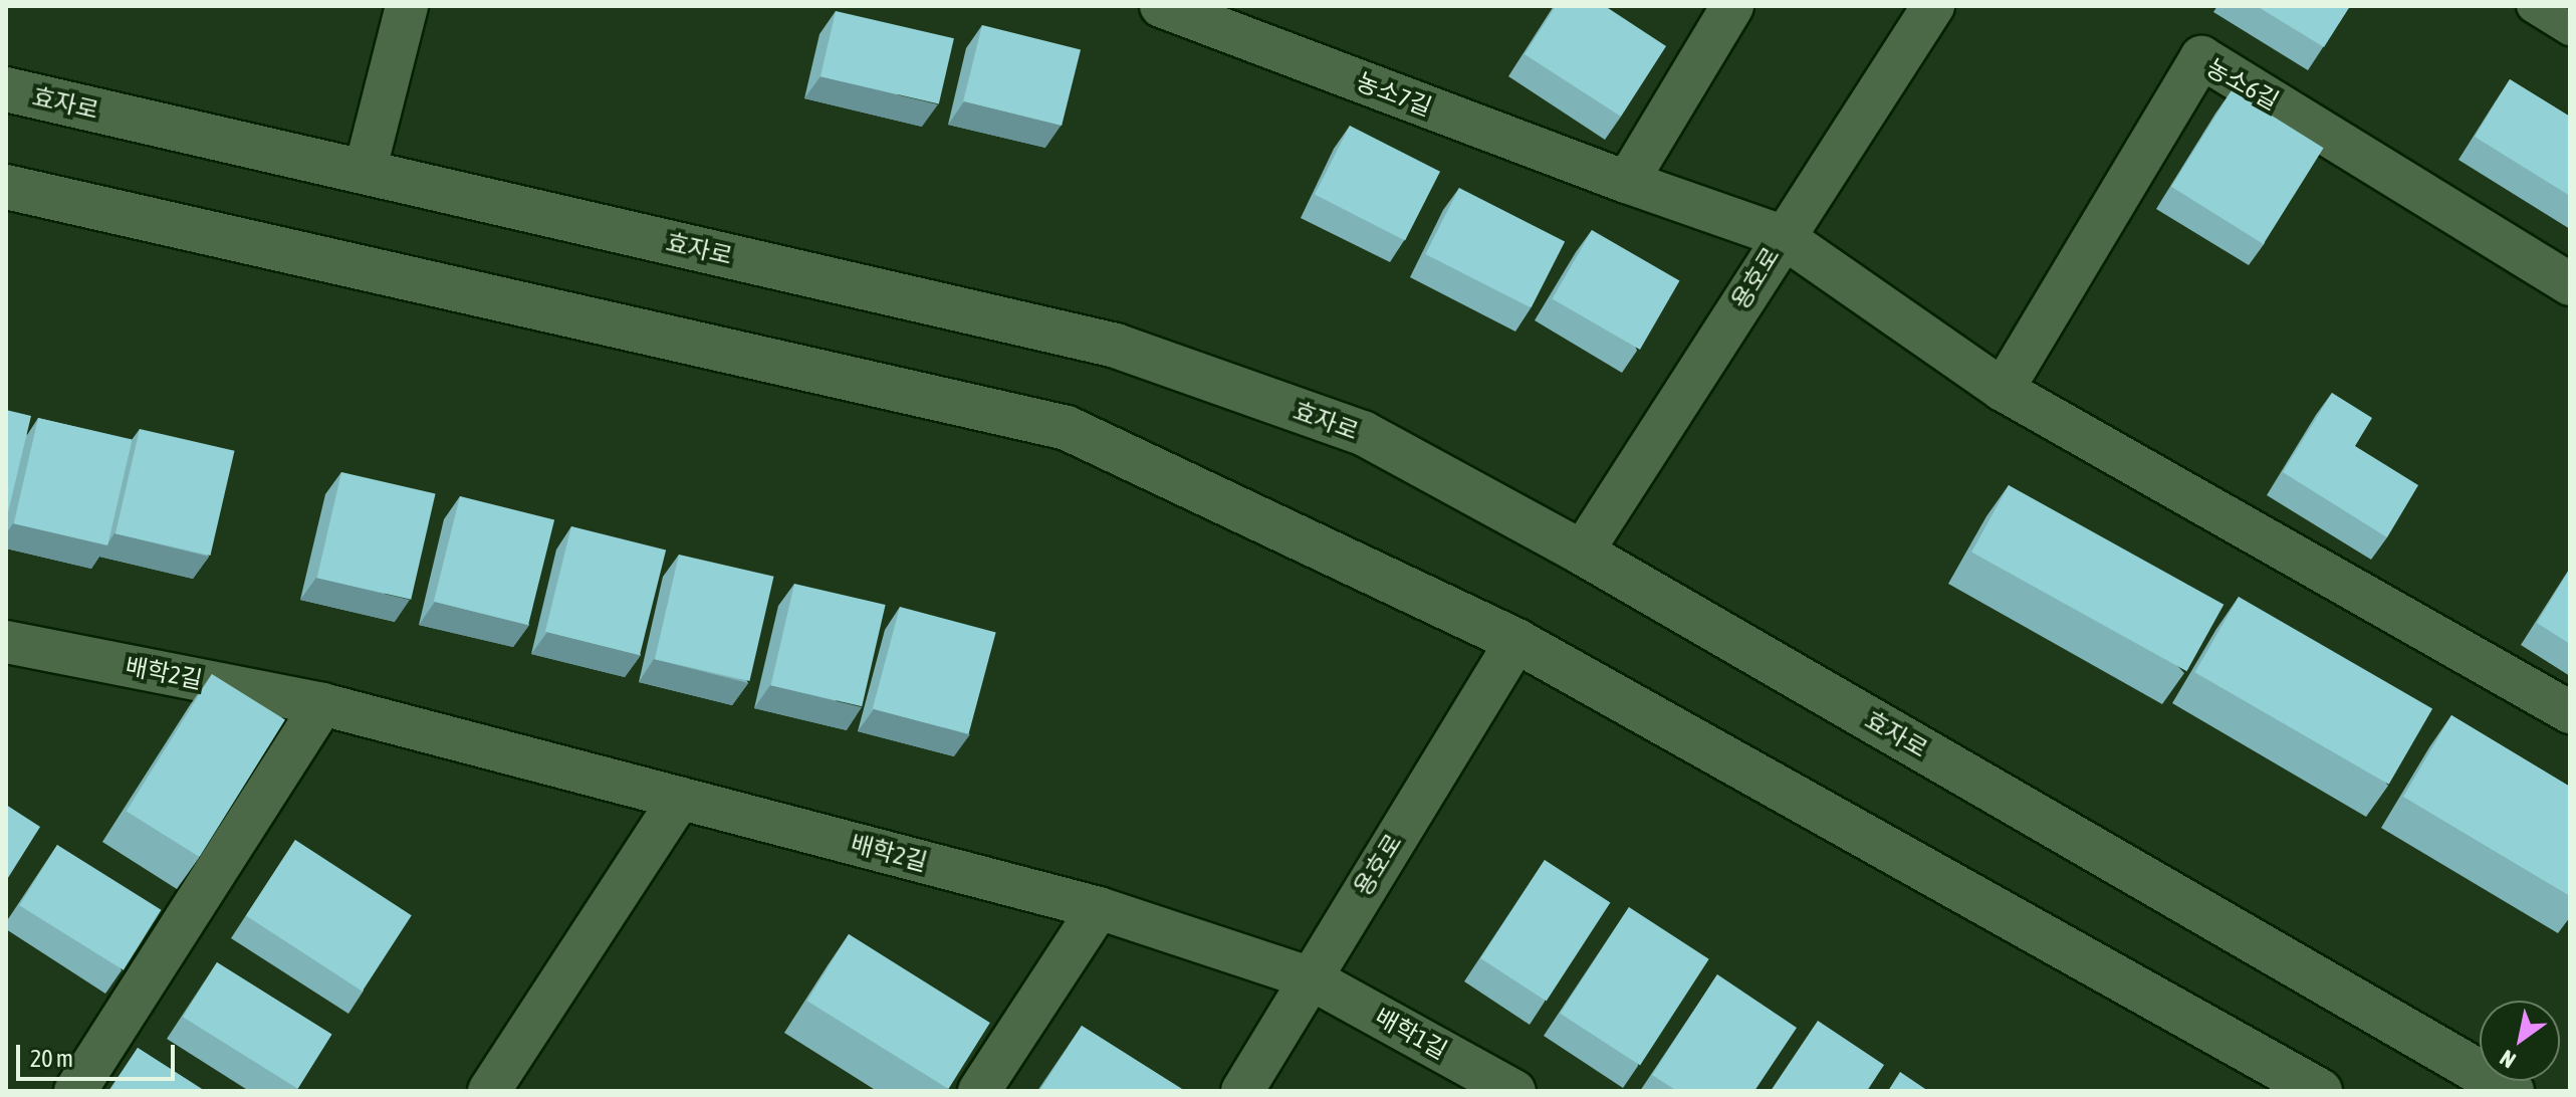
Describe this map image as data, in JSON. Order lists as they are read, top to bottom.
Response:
{
  "streets": {
    "street": [
      "농소6길",
      "농소7길",
      "효자로",
      "용호로",
      "배학2길",
      "배학1길"
    ]
  },
  "crossings": [
    ["농소7길", "용호로"],
    ["효자로", "용호로"],
    ["용호로", "배학2길"],
    ["용호로", "배학1길"],
    ["배학2길", "배학1길"]
  ],
  "scale_bar": "20 m",
  "north": "bottom left"
}
